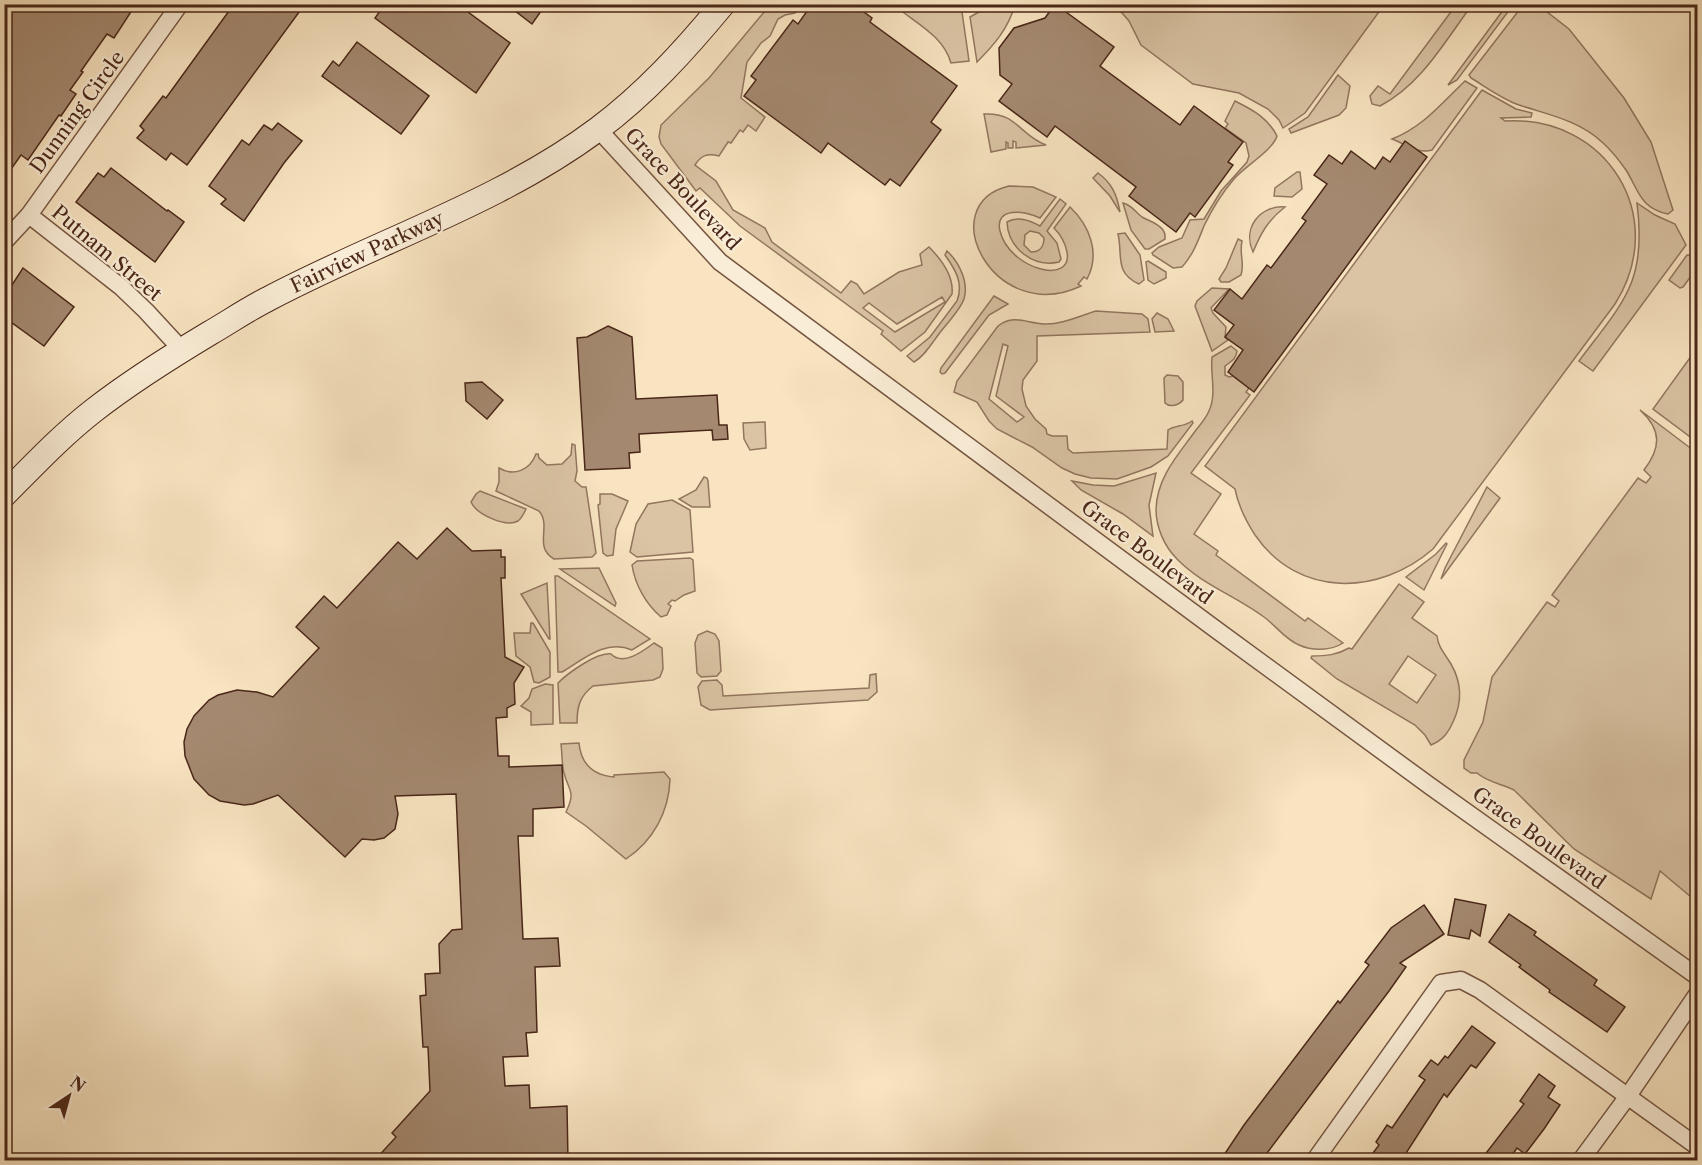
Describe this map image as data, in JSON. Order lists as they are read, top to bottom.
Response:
{
  "streets": {
    "main road": ["Fairview Parkway"],
    "street": ["Dunning Circle", "Grace Boulevard", "Putnam Street"]
  },
  "crossings": [
    ["Dunning Circle", "Putnam Street"],
    ["Grace Boulevard", "Fairview Parkway"],
    ["Fairview Parkway", "Putnam Street"]
  ],
  "north": "top right"
}
